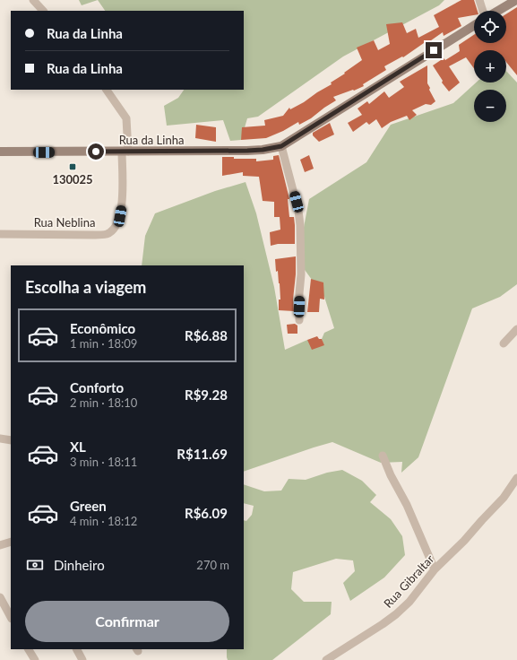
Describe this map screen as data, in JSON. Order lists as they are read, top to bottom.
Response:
{
  "streets": {
    "street": ["Rua da Linha", "Rua Neblina", "Rua Gibraltar"]
  },
  "crossings": [
    ["Rua da Linha", "Rua Neblina"]
  ],
  "places": {
    "transit": ["130025"]
  },
  "page": {
    "map_buttons": ["+", "−"],
    "banner": ["Rua da Linha", "Rua da Linha"],
    "heading": "Escolha a viagem",
    "list": [
      {
        "name": "Econômico",
        "note": "1 min · 18:09",
        "value": "R$6.88"
      },
      {
        "name": "Conforto",
        "note": "2 min · 18:10",
        "value": "R$9.28"
      },
      {
        "name": "XL",
        "note": "3 min · 18:11",
        "value": "R$11.69"
      },
      {
        "name": "Green",
        "note": "4 min · 18:12",
        "value": "R$6.09"
      }
    ],
    "pay": ["Dinheiro", "270 m"],
    "buttons": "Confirmar"
  }
}
